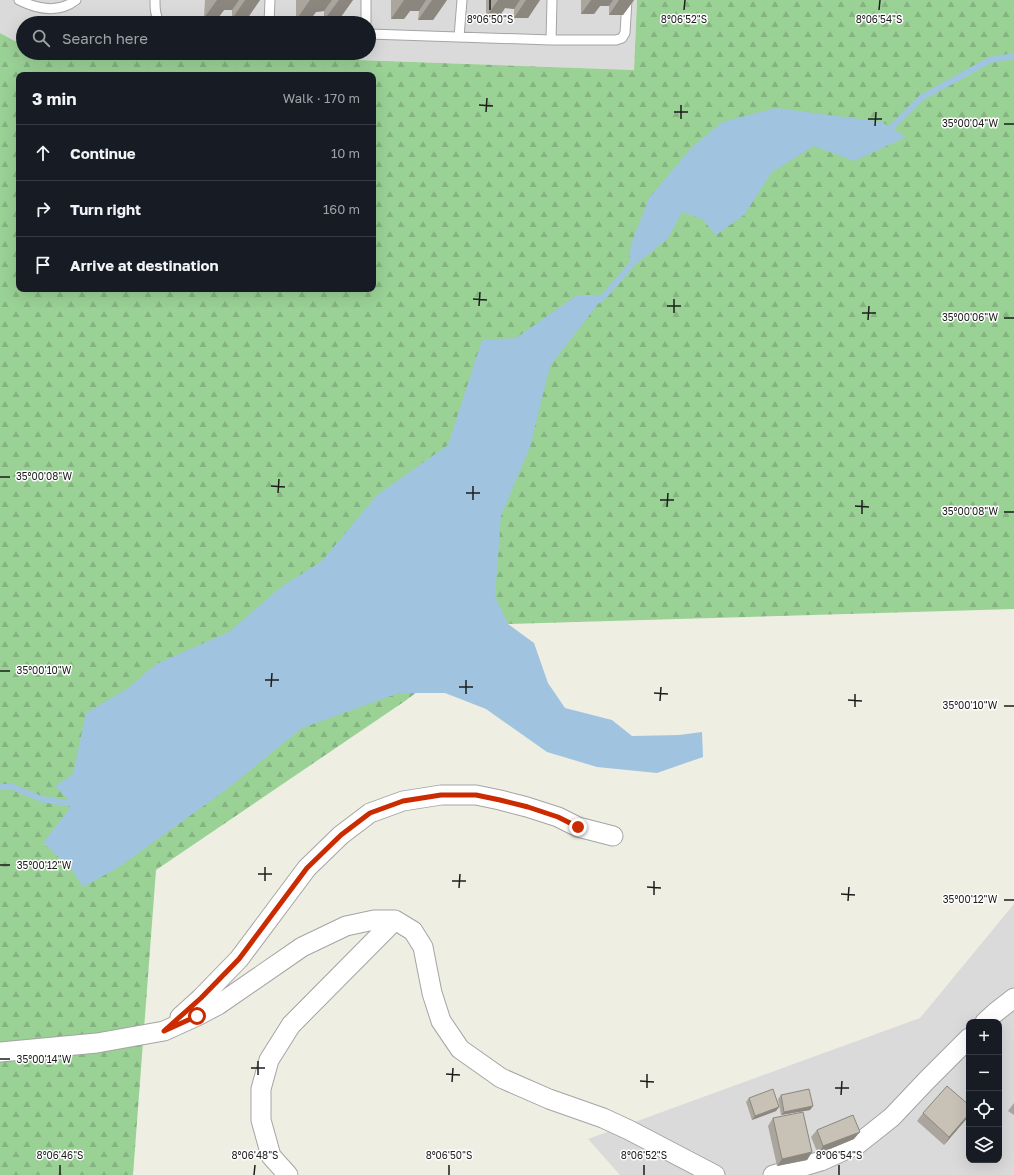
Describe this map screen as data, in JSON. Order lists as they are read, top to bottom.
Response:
{
  "page": {
    "search": "Search here",
    "heading": ["3 min", "Walk · 170 m"],
    "list": [
      ["Continue", "10 m"],
      ["Turn right", "160 m"],
      "Arrive at destination"
    ],
    "map_buttons": ["+", "−"]
  },
  "coordinates": [
    "8°06'50\"S",
    "8°06'52\"S",
    "8°06'54\"S",
    "35°00'04\"W",
    "35°00'06\"W",
    "35°00'08\"W",
    "35°00'10\"W",
    "35°00'12\"W",
    "35°00'14\"W",
    "8°06'46\"S",
    "8°06'48\"S"
  ]
}
